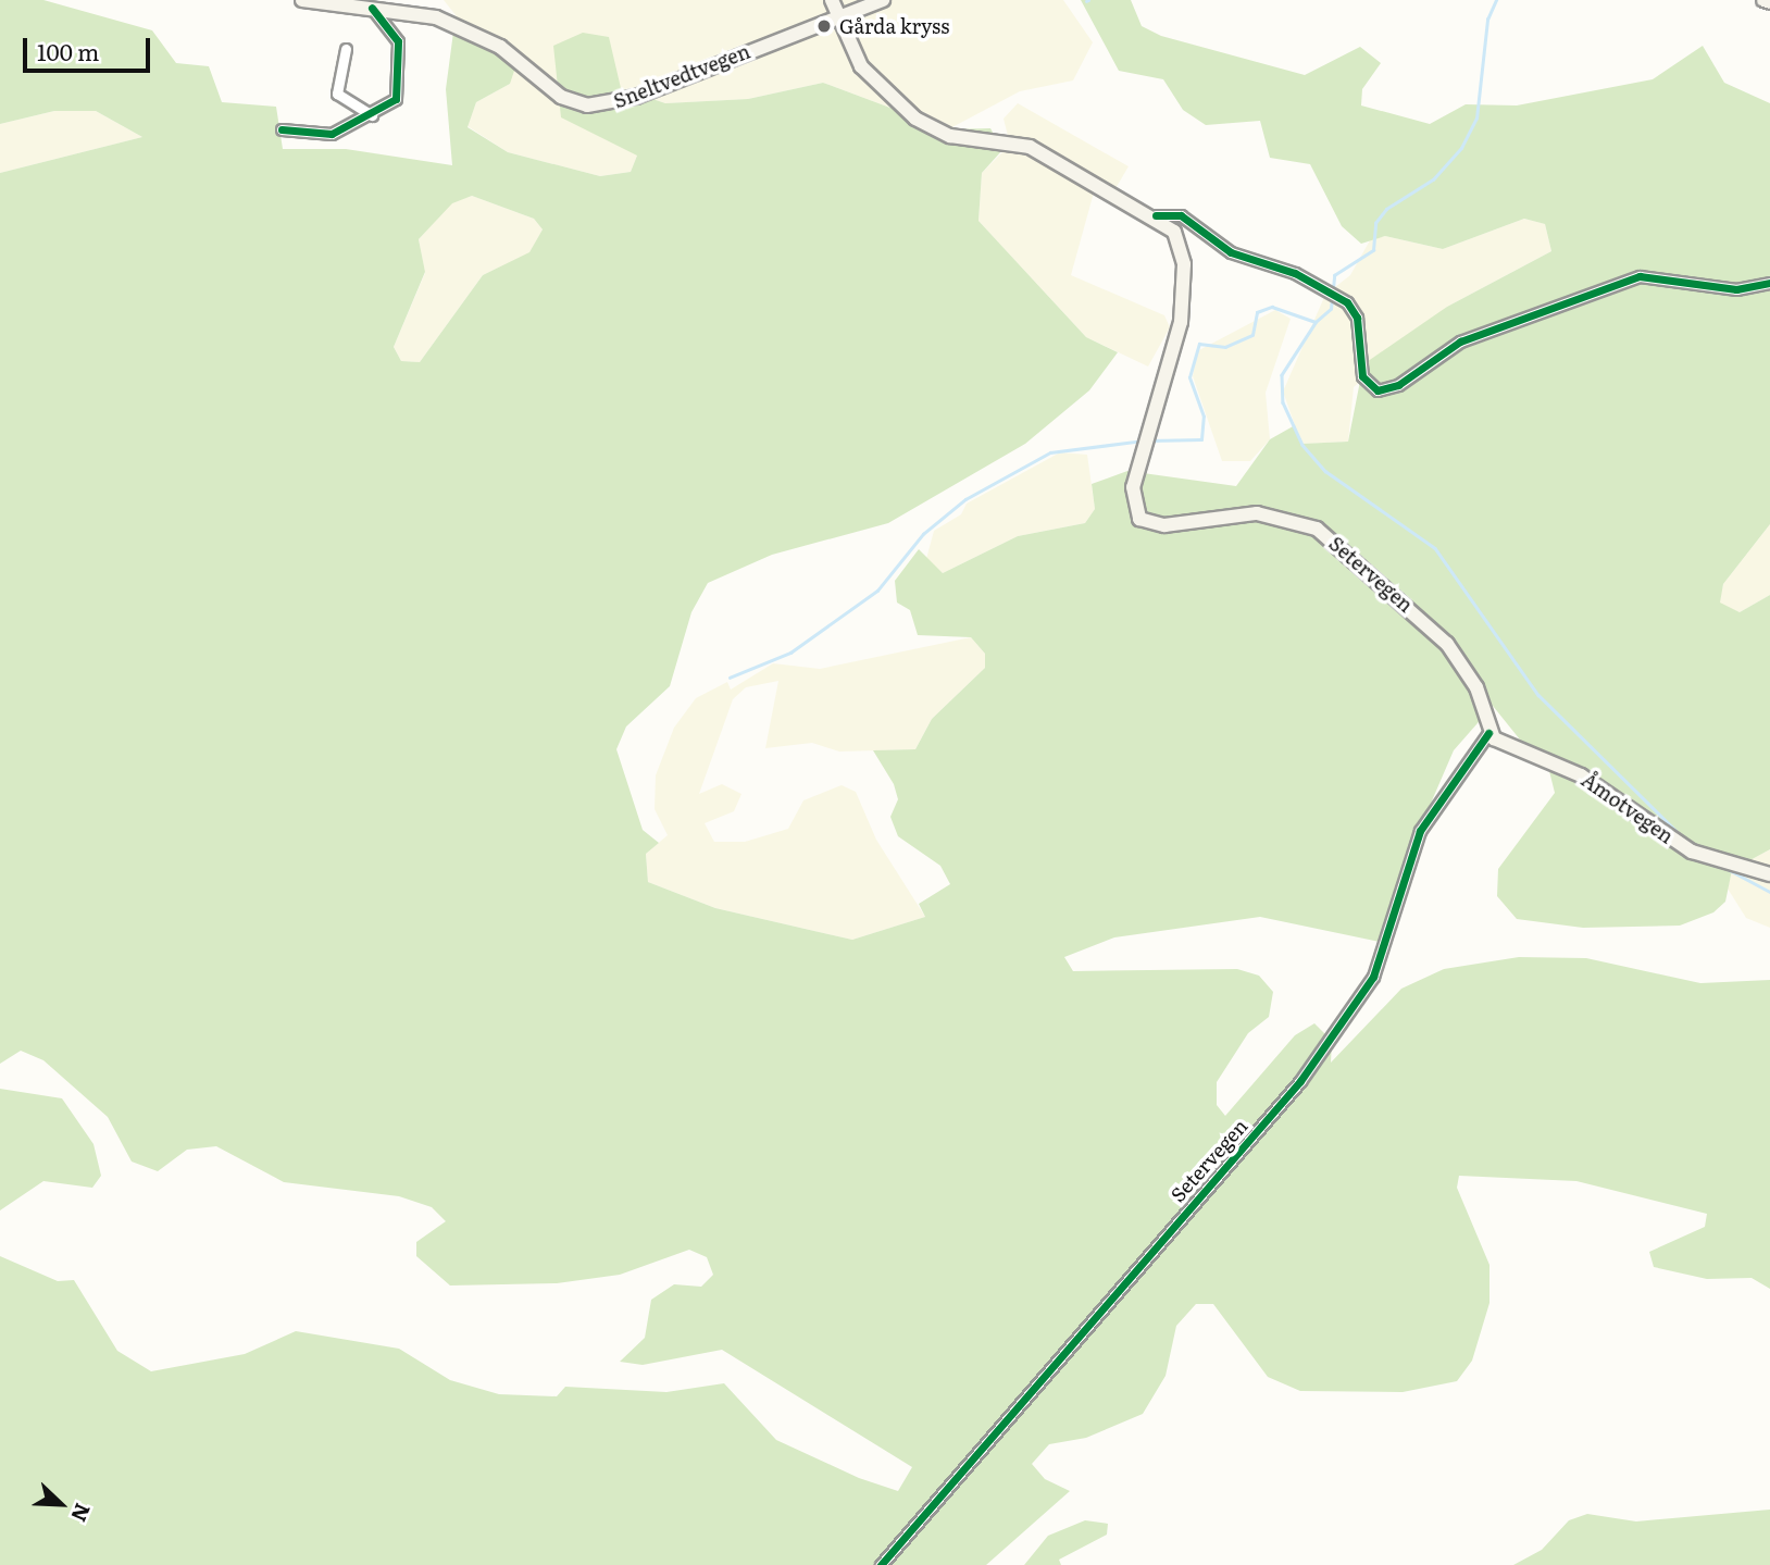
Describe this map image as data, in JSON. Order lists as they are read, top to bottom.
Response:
{
  "streets": {
    "main road": ["Sneltvedtvegen", "Setervegen", "Åmotvegen"]
  },
  "crossings": [
    ["Sneltvedtvegen", "Setervegen"],
    ["Setervegen", "Åmotvegen"]
  ],
  "places": ["Gårda kryss"],
  "scale_bar": "100 m",
  "north": "bottom right"
}
